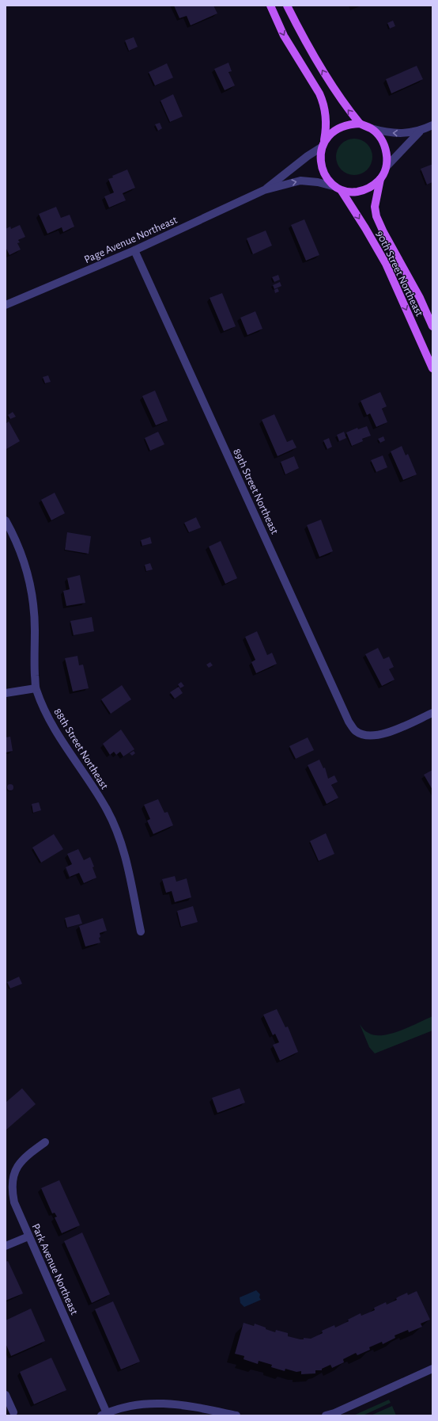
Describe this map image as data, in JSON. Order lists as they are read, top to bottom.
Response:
{
  "streets": {
    "main road": ["90th Street Northeast"],
    "street": [
      "Page Avenue Northeast",
      "89th Street Northeast",
      "88th Street Northeast",
      "Park Avenue Northeast"
    ]
  },
  "crossings": [
    ["Page Avenue Northeast", "90th Street Northeast"],
    ["Page Avenue Northeast", "89th Street Northeast"]
  ]
}
